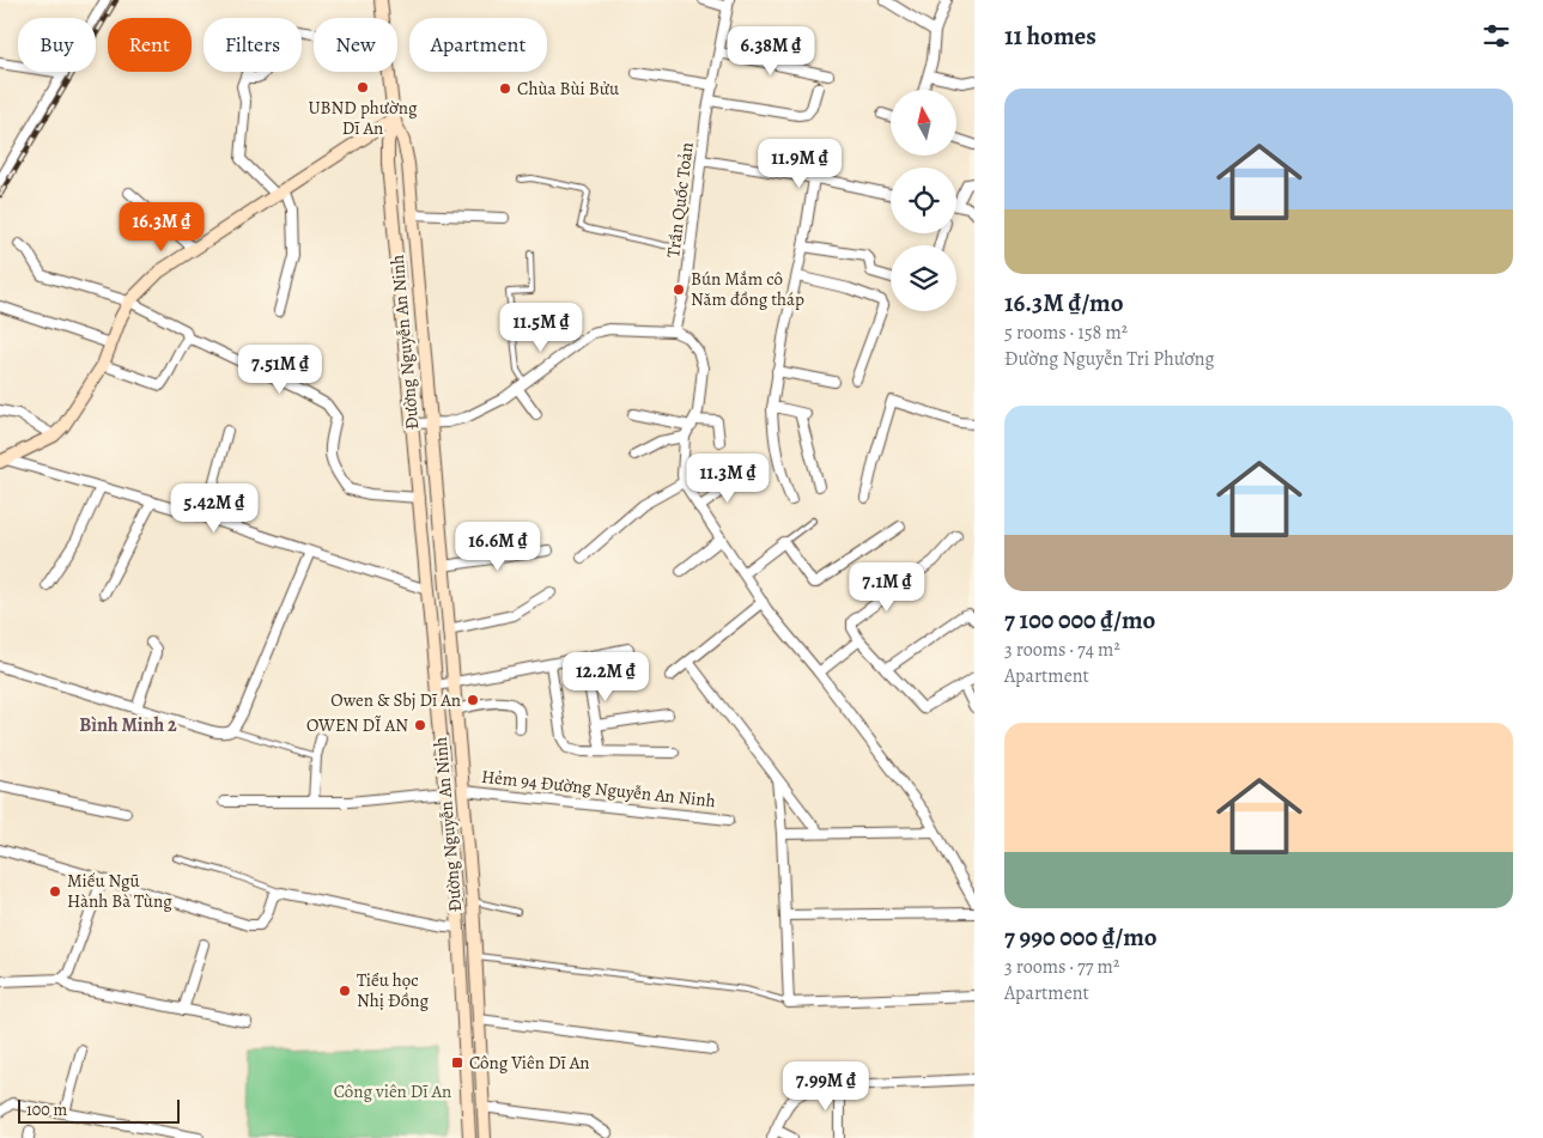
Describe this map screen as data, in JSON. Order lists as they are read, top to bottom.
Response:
{
  "streets": {
    "main road": ["Đường Nguyễn An Ninh"],
    "street": ["Trần Quốc Toản", "Hẻm 94 Đường Nguyễn An Ninh"]
  },
  "crossings": [
    ["Đường Nguyễn An Ninh", "Hẻm 94 Đường Nguyễn An Ninh"]
  ],
  "districts": ["Bình Minh 2"],
  "parks": ["Công viên Dĩ An"],
  "places": {
    "other": [
      "UBND phường Dĩ An",
      "Chùa Bùi Bửu",
      "Bún Mắm cô Năm đồng tháp",
      "Owen & Sbj Dĩ An",
      "OWEN DĨ AN",
      "Miếu Ngũ Hành Bà Tùng",
      "Tiểu học Nhị Đồng"
    ],
    "transit": ["Công Viên Dĩ An"]
  },
  "scale_bar": "100 m",
  "north": "top",
  "page": {
    "heading": "11 homes",
    "chip": [
      "Buy",
      "Rent",
      "Filters",
      "New",
      "Apartment"
    ],
    "price": [
      "6.38M ₫",
      "11.9M ₫",
      "16.3M ₫",
      "11.5M ₫",
      "7.51M ₫",
      "11.3M ₫",
      "5.42M ₫",
      "16.6M ₫",
      "7.1M ₫",
      "12.2M ₫",
      "7.99M ₫"
    ],
    "list": [
      {
        "name": "16.3M ₫/mo",
        "note": "5 rooms · 158 m² · Đường Nguyễn Tri Phương"
      },
      {
        "name": "7 100 000 ₫/mo",
        "note": "3 rooms · 74 m² · Apartment"
      },
      {
        "name": "7 990 000 ₫/mo",
        "note": "3 rooms · 77 m² · Apartment"
      }
    ],
    "scale": "100 m"
  }
}
